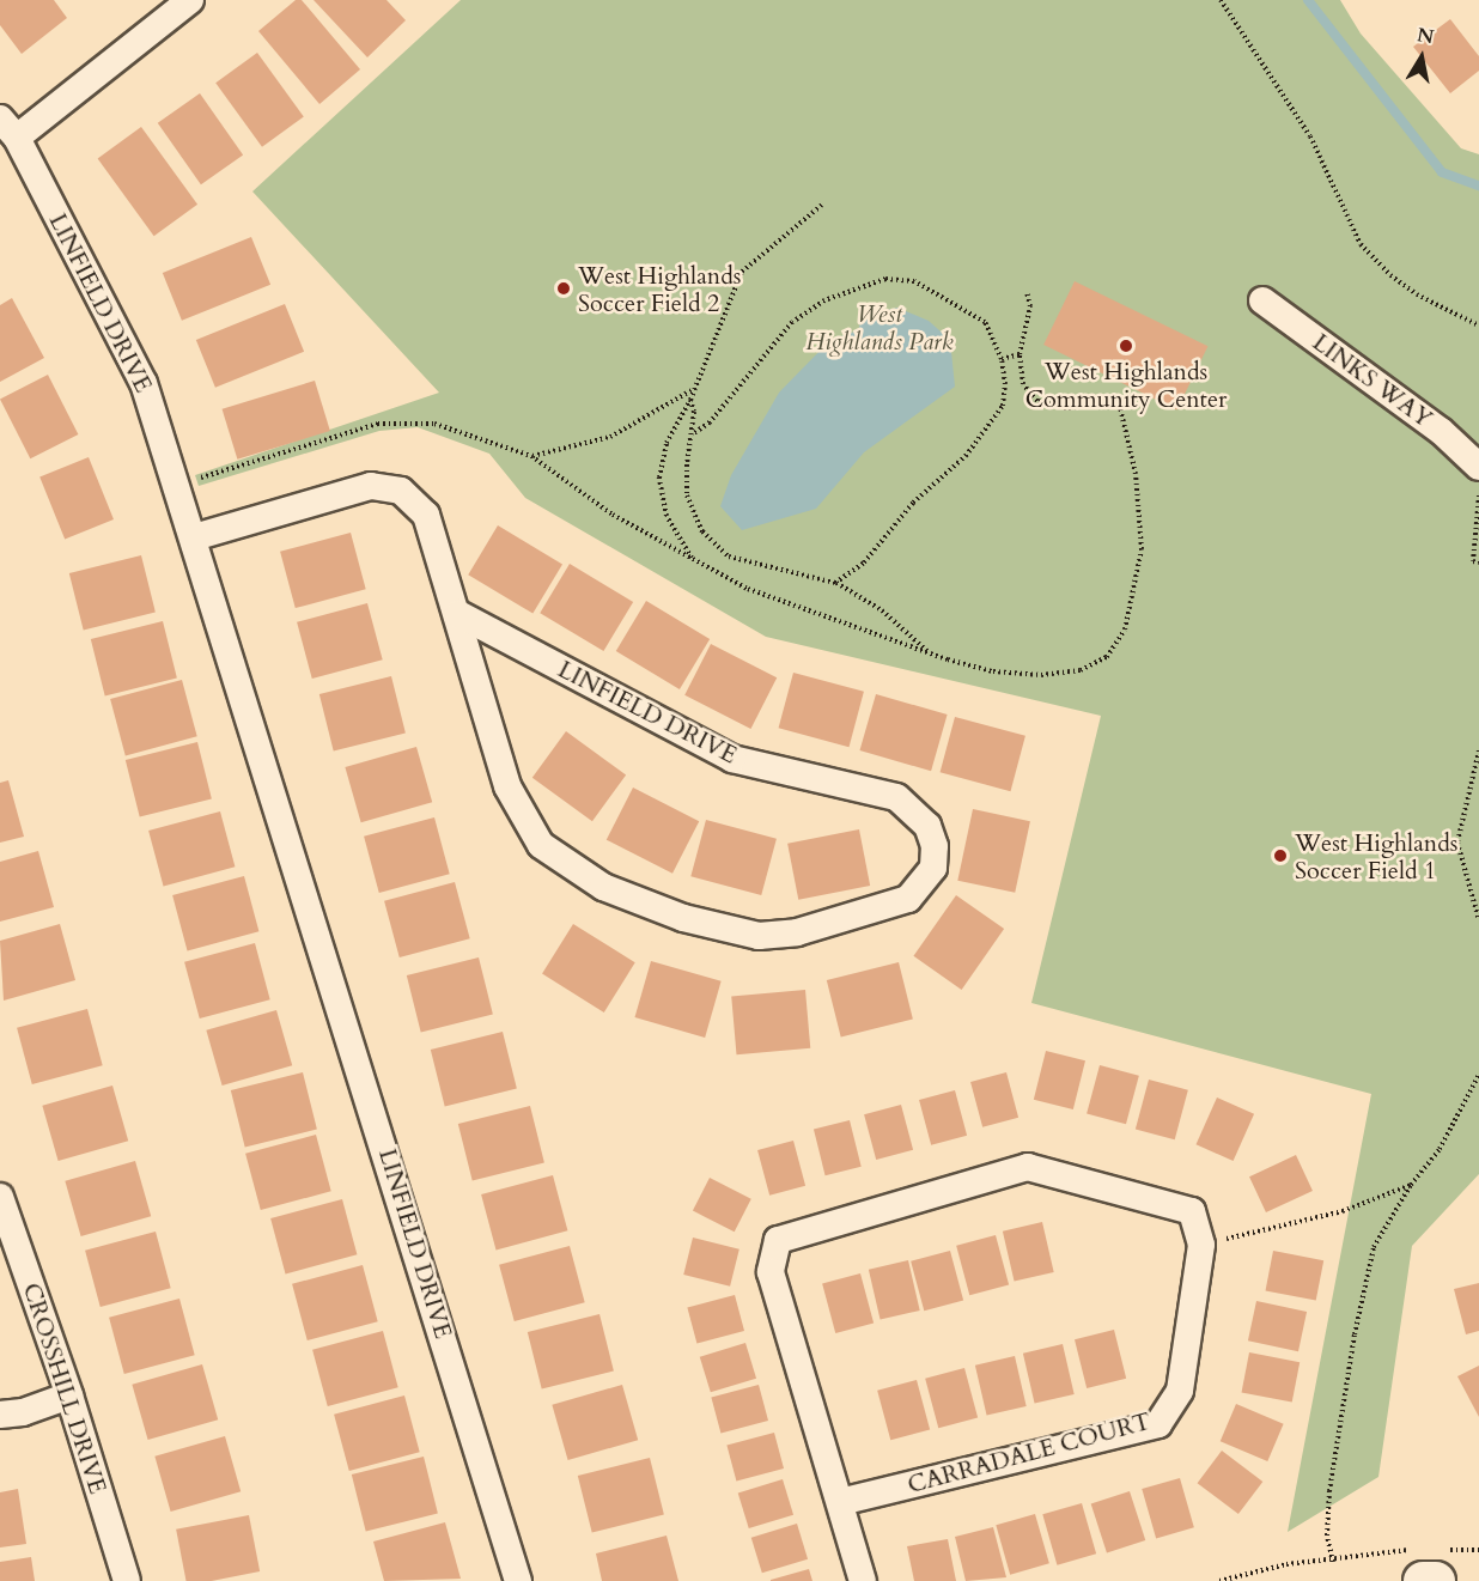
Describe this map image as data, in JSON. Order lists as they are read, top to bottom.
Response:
{
  "streets": {
    "street": [
      "LINFIELD DRIVE",
      "LINKS WAY",
      "CROSSHILL DRIVE",
      "CARRADALE COURT"
    ]
  },
  "parks": ["West Highlands Park"],
  "places": ["West Highlands Soccer Field 2", "West Highlands Community Center", "West Highlands Soccer Field 1"],
  "north": "top"
}
